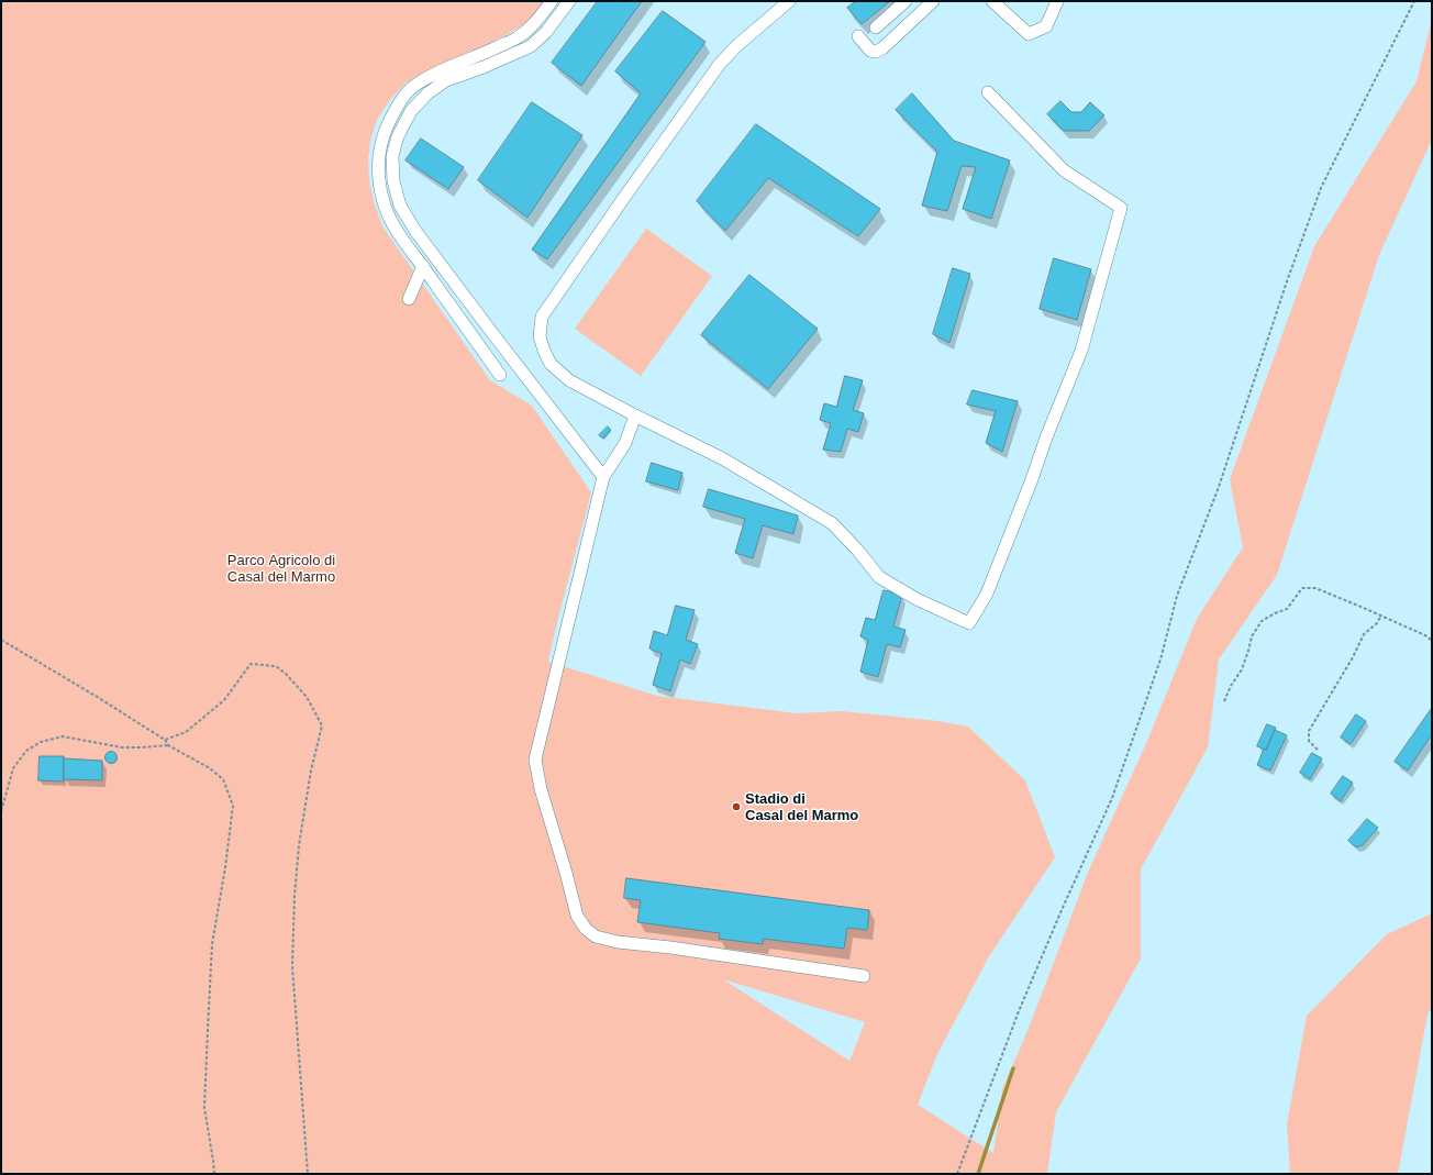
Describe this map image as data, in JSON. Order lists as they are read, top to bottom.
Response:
{
  "parks": ["Parco Agricolo di Casal del Marmo"],
  "places": ["Stadio di Casal del Marmo"]
}
